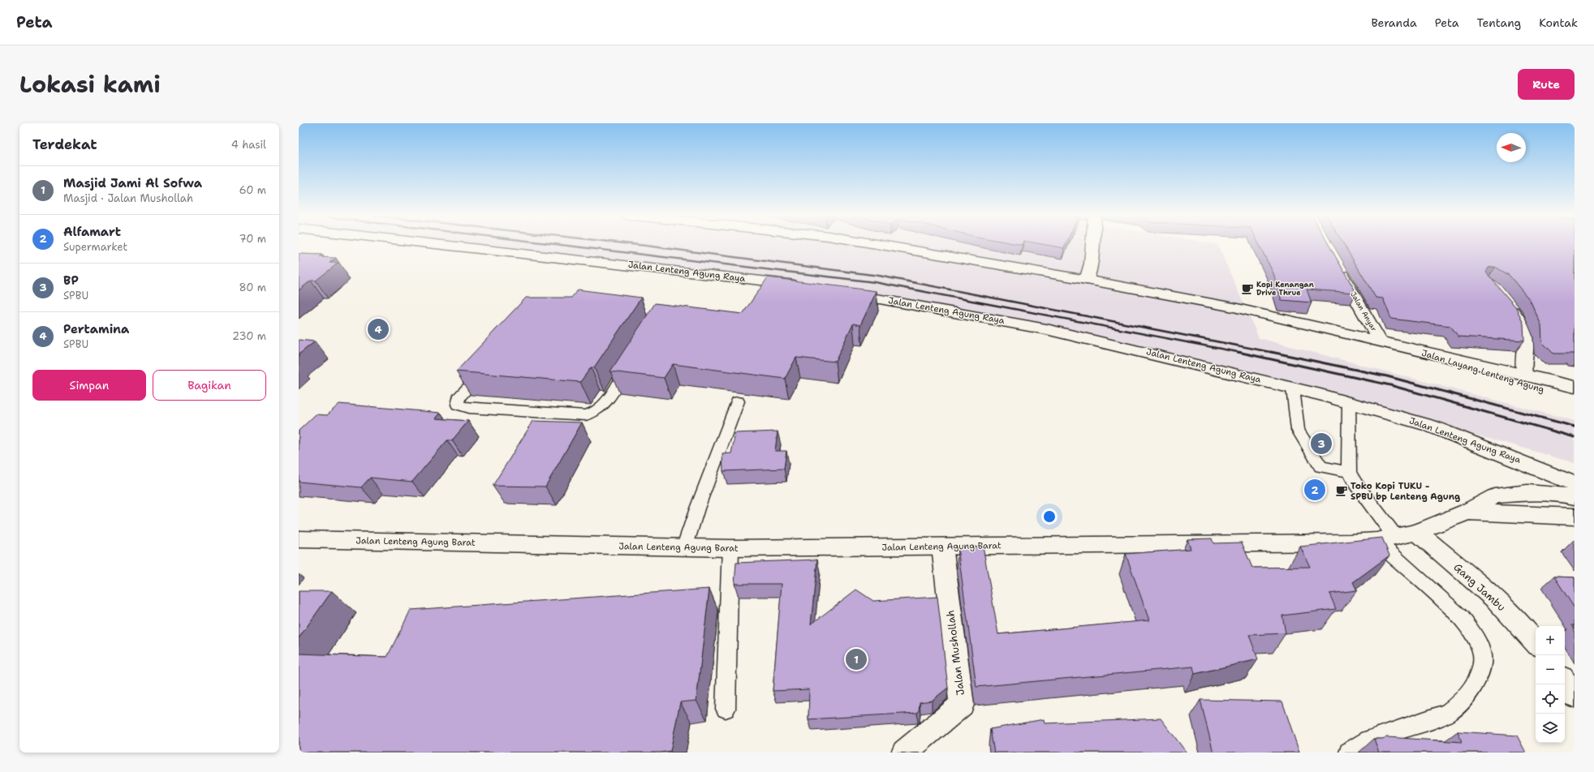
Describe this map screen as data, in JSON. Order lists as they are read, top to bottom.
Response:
{
  "streets": {
    "main road": [
      "Jalan Lenteng Agung Raya",
      "Jalan Anyar",
      "Jalan Layang Lenteng Agung",
      "Jalan Lenteng Agung Barat",
      "Gang Jambu",
      "Jalan Mushollah"
    ]
  },
  "crossings": [
    ["Jalan Anyar", "Jalan Layang Lenteng Agung"],
    ["Jalan Lenteng Agung Barat", "Gang Jambu"],
    ["Jalan Lenteng Agung Barat", "Jalan Mushollah"]
  ],
  "places": {
    "cafe": ["Kopi Kenangan Drive Thrue", "Toko Kopi TUKU - SPBU bp Lenteng Agung"]
  },
  "north": "left",
  "page": {
    "header": "Peta",
    "nav": [
      "Beranda",
      "Peta",
      "Tentang",
      "Kontak"
    ],
    "title": "Lokasi kami",
    "buttons": [
      "Rute",
      ["Simpan", "Bagikan"]
    ],
    "heading": ["Terdekat", "4 hasil"],
    "list": [
      {
        "mark": "1",
        "name": "Masjid Jami Al Sofwa",
        "note": "Masjid · Jalan Mushollah",
        "value": "60 m"
      },
      {
        "mark": "2",
        "name": "Alfamart",
        "note": "Supermarket",
        "value": "70 m"
      },
      {
        "mark": "3",
        "name": "BP",
        "note": "SPBU",
        "value": "80 m"
      },
      {
        "mark": "4",
        "name": "Pertamina",
        "note": "SPBU",
        "value": "230 m"
      }
    ],
    "pins": [
      "4",
      "3",
      "2",
      "1"
    ],
    "map_buttons": ["+", "−"]
  }
}
